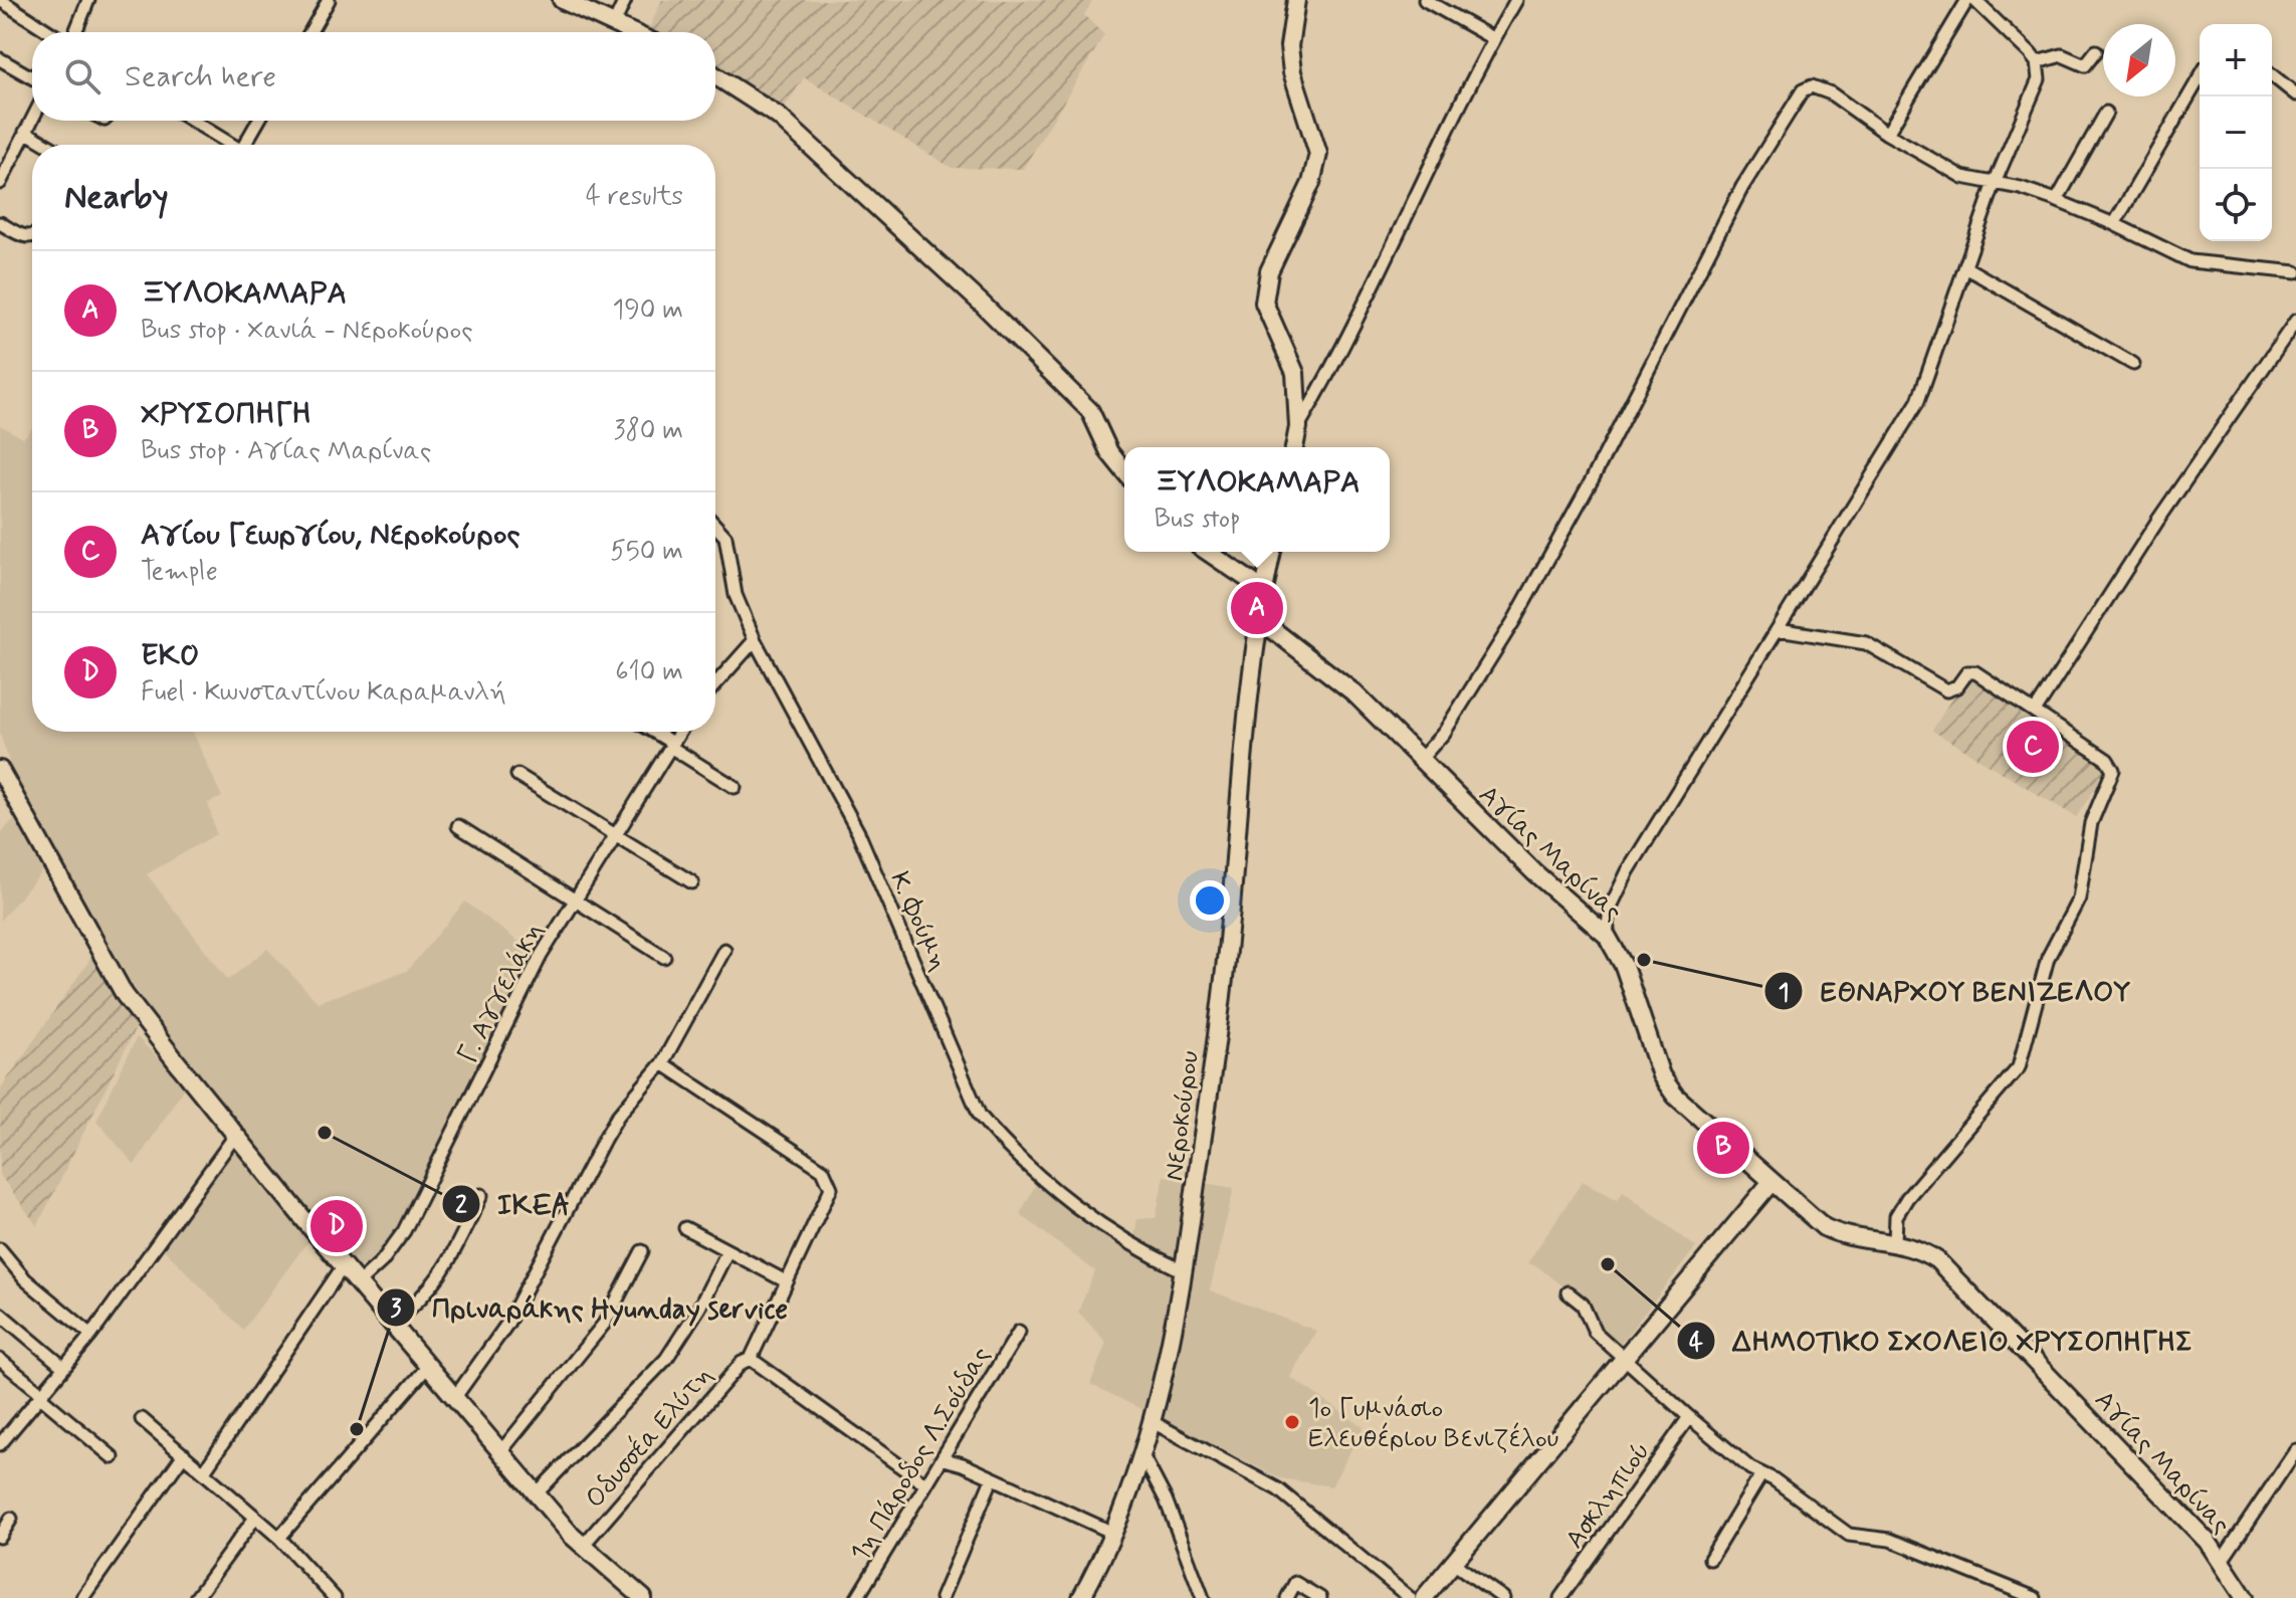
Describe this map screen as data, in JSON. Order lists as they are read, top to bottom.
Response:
{
  "streets": {
    "main road": ["Αγίας Μαρίνας", "Νεροκούρου"],
    "street": [
      "Κ. Φούμη",
      "Γ. Αγγελάκη",
      "Οδυσσέα Ελύτη",
      "1η Πάροδος Λ.Σούδας",
      "Ασκληπιού"
    ]
  },
  "crossings": [
    ["Αγίας Μαρίνας", "Νεροκούρου"],
    ["Κ. Φούμη", "Νεροκούρου"]
  ],
  "places": [
    "ΕΘΝΑΡΧΟΥ ΒΕΝΙΖΕΛΟΥ",
    "IKEA",
    "ΔΗΜΟΤΙΚΟ ΣΧΟΛΕΙΟ ΧΡΥΣΟΠΗΓΗΣ",
    "1ο Γυμνάσιο Ελευθέριου Βενιζέλου",
    "Πριναράκης Hyunday service"
  ],
  "north": "bottom left",
  "page": {
    "map_buttons": ["+", "−"],
    "search": "Search here",
    "heading": ["Nearby", "4 results"],
    "list": [
      {
        "mark": "A",
        "name": "ΞΥΛΟΚΑΜΑΡΑ",
        "note": "Bus stop · Χανιά - Νεροκούρος",
        "value": "190 m"
      },
      {
        "mark": "B",
        "name": "ΧΡΥΣΟΠΗΓΗ",
        "note": "Bus stop · Αγίας Μαρίνας",
        "value": "380 m"
      },
      {
        "mark": "C",
        "name": "Αγίου Γεωργίου, Νεροκούρος",
        "note": "Temple",
        "value": "550 m"
      },
      {
        "mark": "D",
        "name": "EKO",
        "note": "Fuel · Κωνσταντίνου Καραμανλή",
        "value": "610 m"
      }
    ],
    "popup": ["ΞΥΛΟΚΑΜΑΡΑ", "Bus stop"],
    "pins": [
      "A",
      "C",
      "B",
      "D"
    ]
  }
}
